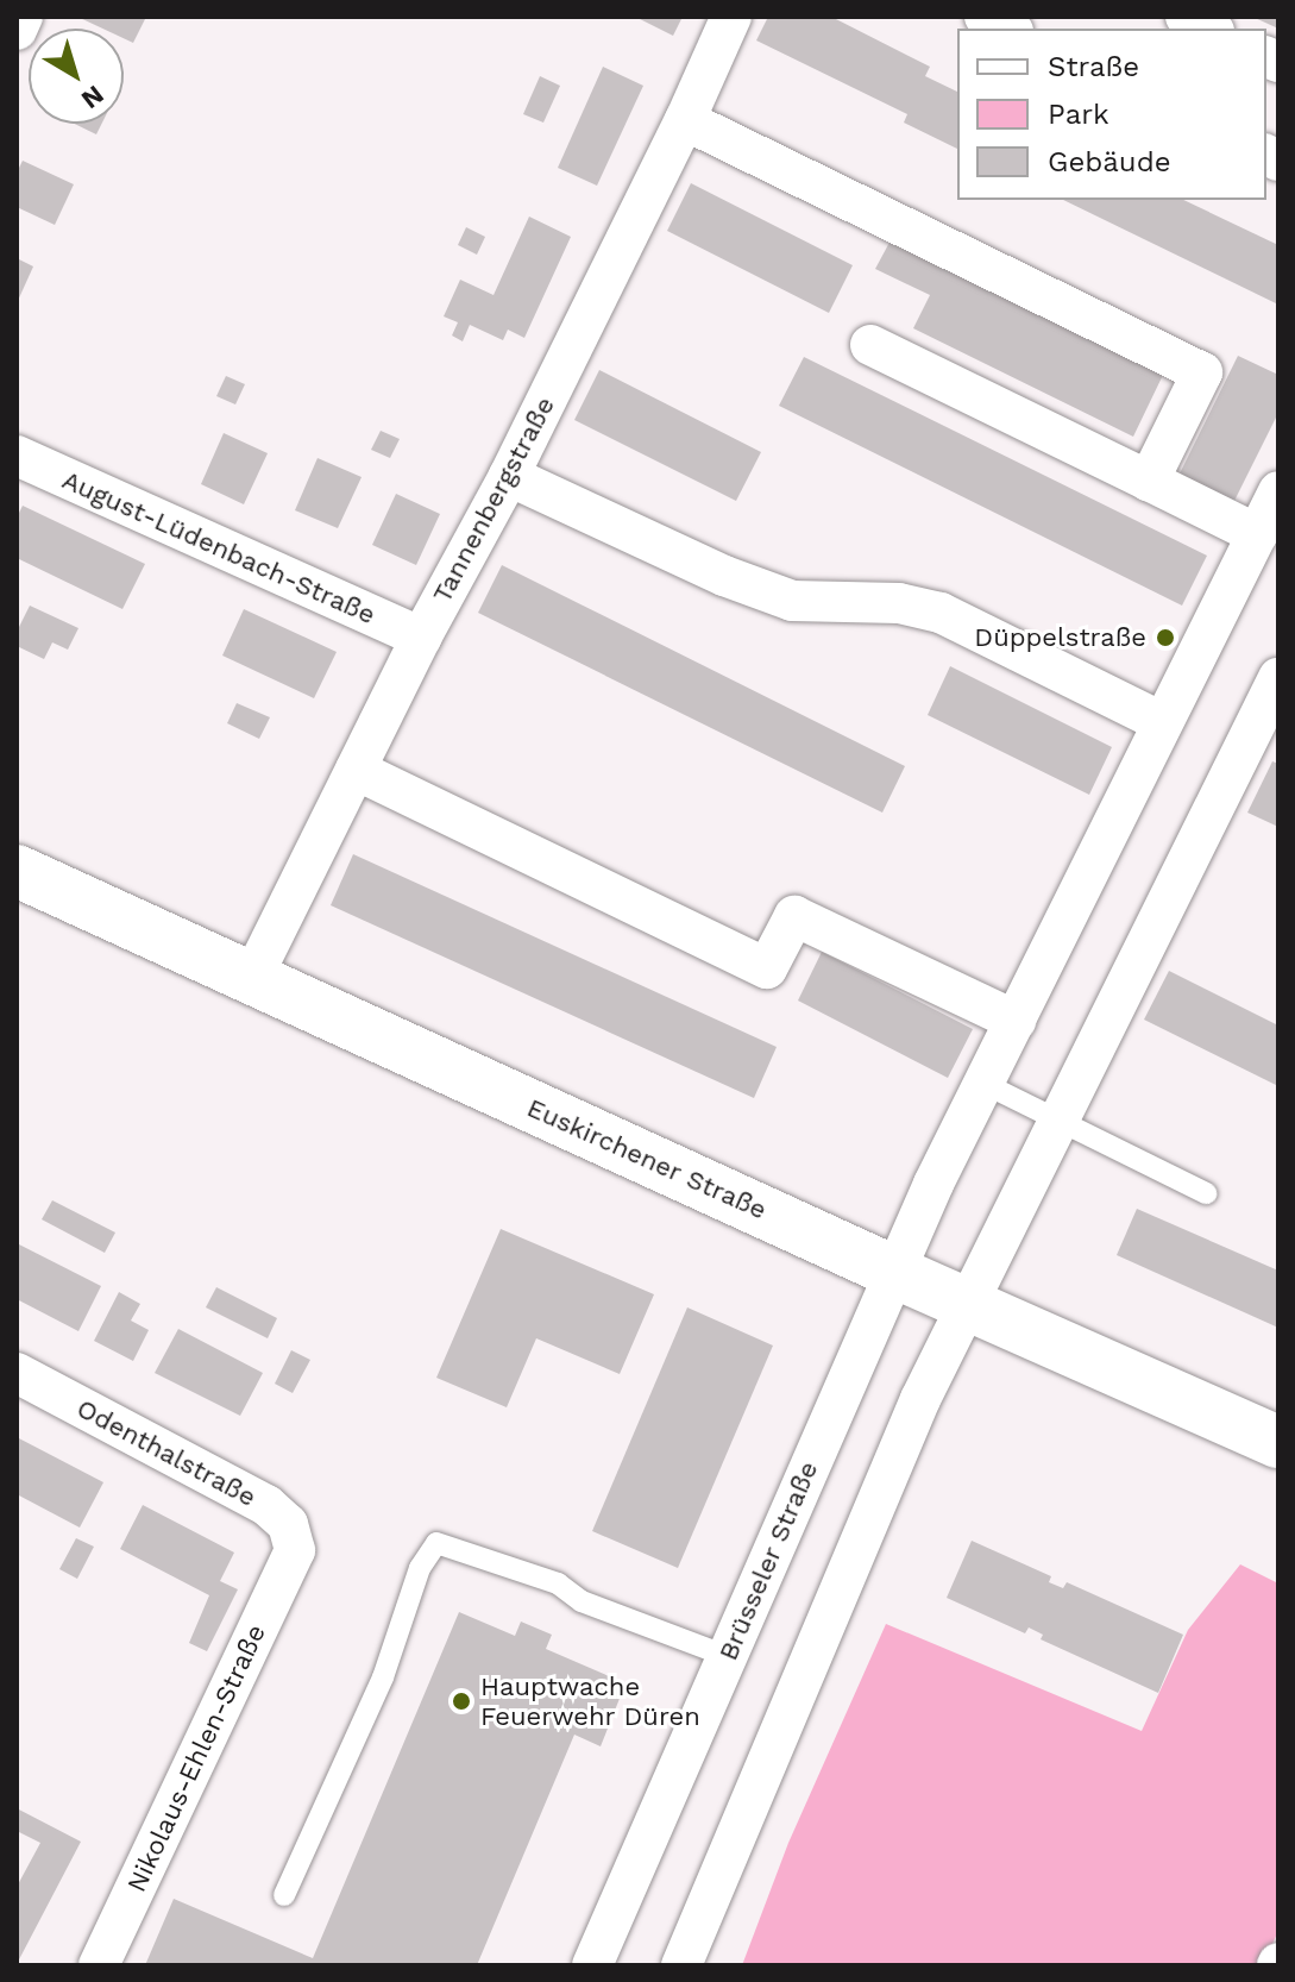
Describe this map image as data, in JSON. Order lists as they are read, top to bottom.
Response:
{
  "streets": {
    "street": [
      "Tannenbergstraße",
      "August-Lüdenbach-Straße",
      "Euskirchener Straße",
      "Odenthalstraße",
      "Brüsseler Straße",
      "Nikolaus-Ehlen-Straße"
    ]
  },
  "crossings": [
    ["Tannenbergstraße", "August-Lüdenbach-Straße"],
    ["Tannenbergstraße", "Euskirchener Straße"],
    ["Euskirchener Straße", "Brüsseler Straße"],
    ["Odenthalstraße", "Nikolaus-Ehlen-Straße"]
  ],
  "places": ["Düppelstraße", "Hauptwache Feuerwehr Düren"],
  "legend": ["Straße", "Park", "Gebäude"],
  "north": "bottom right"
}
